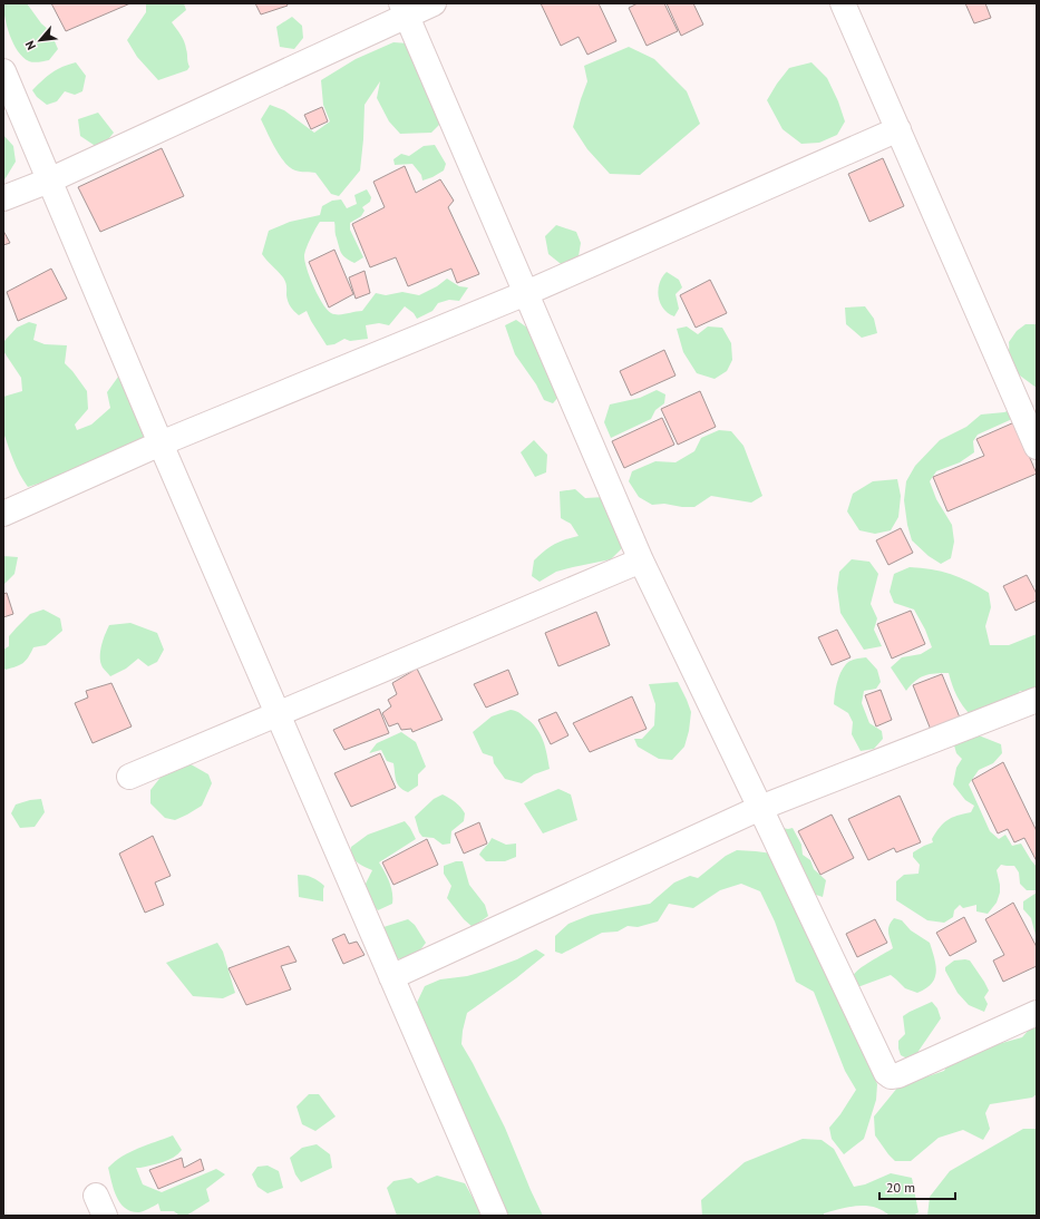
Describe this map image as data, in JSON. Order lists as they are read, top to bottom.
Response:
{
  "scale_bar": "20 m",
  "north": "bottom left"
}
